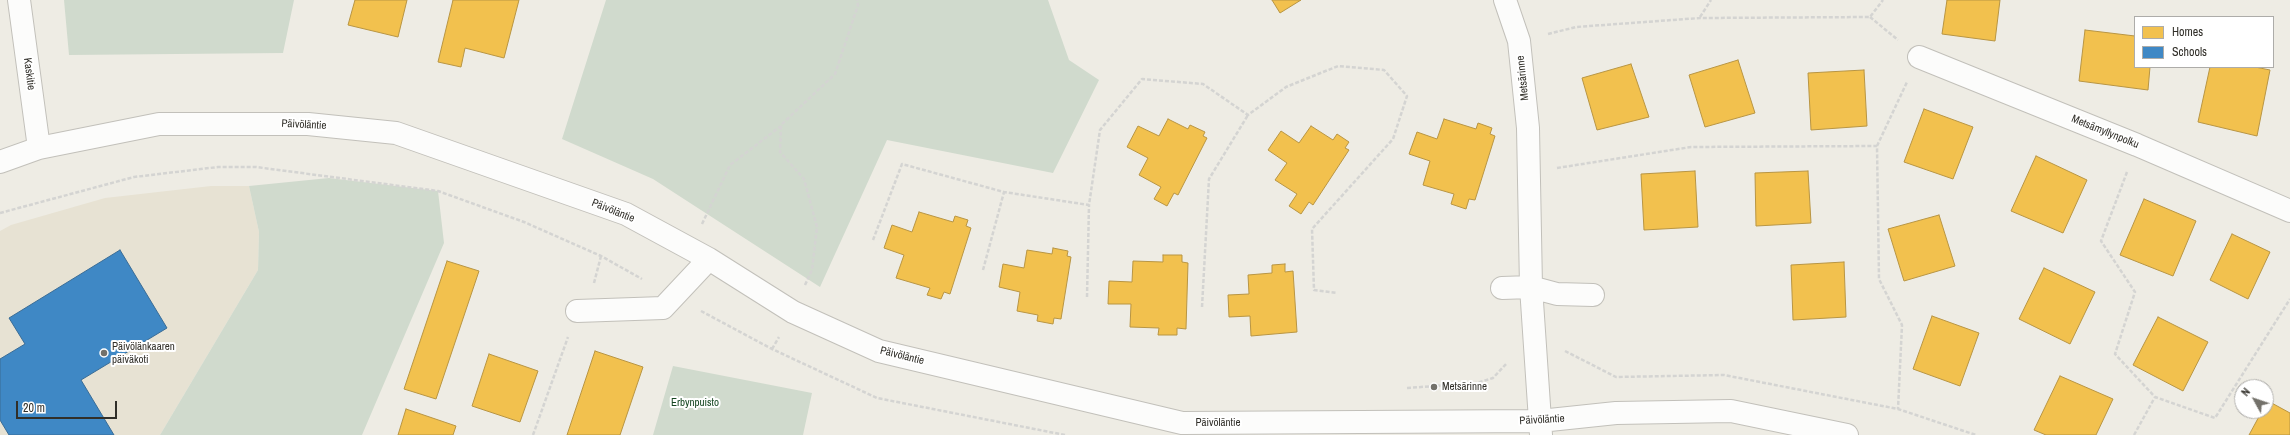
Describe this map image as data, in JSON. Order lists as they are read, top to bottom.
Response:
{
  "streets": {
    "street": [
      "Kaskitie",
      "Metsärinne",
      "Päivöläntie",
      "Metsämyllynpolku"
    ]
  },
  "crossings": [
    ["Kaskitie", "Päivöläntie"],
    ["Metsärinne", "Päivöläntie"]
  ],
  "parks": ["Erbynpuisto"],
  "places": ["Päivölänkaaren päiväkoti", "Metsärinne"],
  "legend": ["Homes", "Schools"],
  "scale_bar": "20 m",
  "north": "top left"
}
